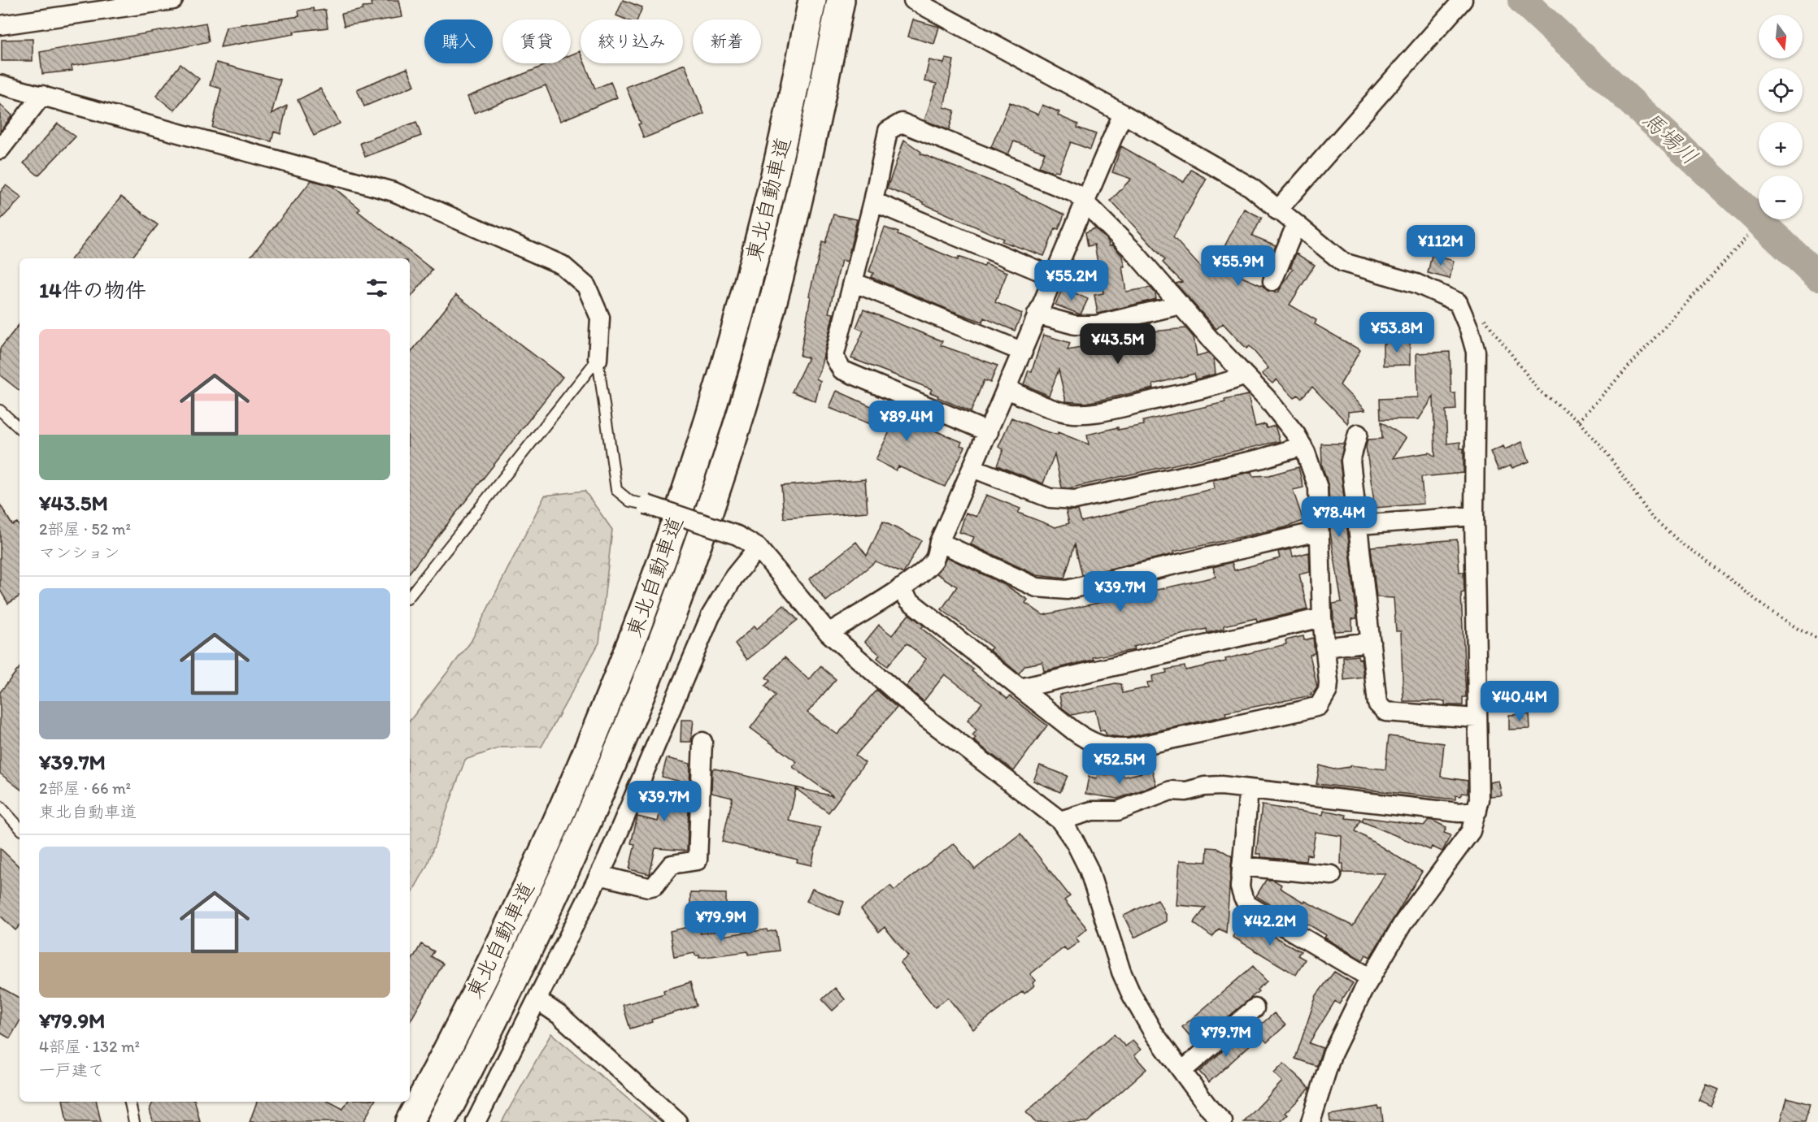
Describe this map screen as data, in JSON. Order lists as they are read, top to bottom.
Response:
{
  "streets": {
    "highway": ["東北自動車道"]
  },
  "water": ["馬場川"],
  "north": "bottom",
  "page": {
    "map_buttons": ["+", "−"],
    "chip": [
      "購入",
      "賃貸",
      "絞り込み",
      "新着"
    ],
    "price": [
      "¥112M",
      "¥55.9M",
      "¥55.2M",
      "¥53.8M",
      "¥43.5M",
      "¥89.4M",
      "¥78.4M",
      "¥39.7M",
      "¥40.4M",
      "¥52.5M",
      "¥39.7M",
      "¥79.9M",
      "¥42.2M",
      "¥79.7M"
    ],
    "heading": "14件の物件",
    "list": [
      {
        "name": "¥43.5M",
        "note": "2部屋 · 52 m² · マンション"
      },
      {
        "name": "¥39.7M",
        "note": "2部屋 · 66 m² · 東北自動車道"
      },
      {
        "name": "¥79.9M",
        "note": "4部屋 · 132 m² · 一戸建て"
      }
    ]
  }
}
